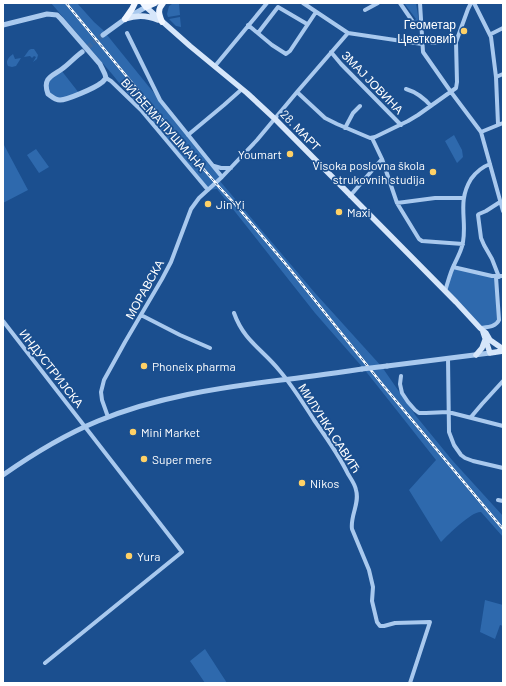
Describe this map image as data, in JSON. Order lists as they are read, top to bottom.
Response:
{
  "streets": {
    "main road": ["28. МАРТ"],
    "street": [
      "ЗМАЈ ЈОВИНА",
      "ВИЉЕМА ПУШМАНА",
      "МОРАВСКА",
      "ИНДУСТРИЈСКА",
      "МИЛУНКА САВИЋ"
    ]
  },
  "crossings": [
    ["ЗМАЈ ЈОВИНА", "МОРАВСКА"],
    ["ВИЉЕМА ПУШМАНА", "МОРАВСКА"],
    ["28. МАРТ", "МОРАВСКА"]
  ],
  "places": [
    "Геометар Цветковић",
    "Youmart",
    "Visoka poslovna škola strukovnih studija",
    "Jin Yi",
    "Maxi",
    "Phoneix pharma",
    "Mini Market",
    "Super mere",
    "Nikos",
    "Yura"
  ]
}
